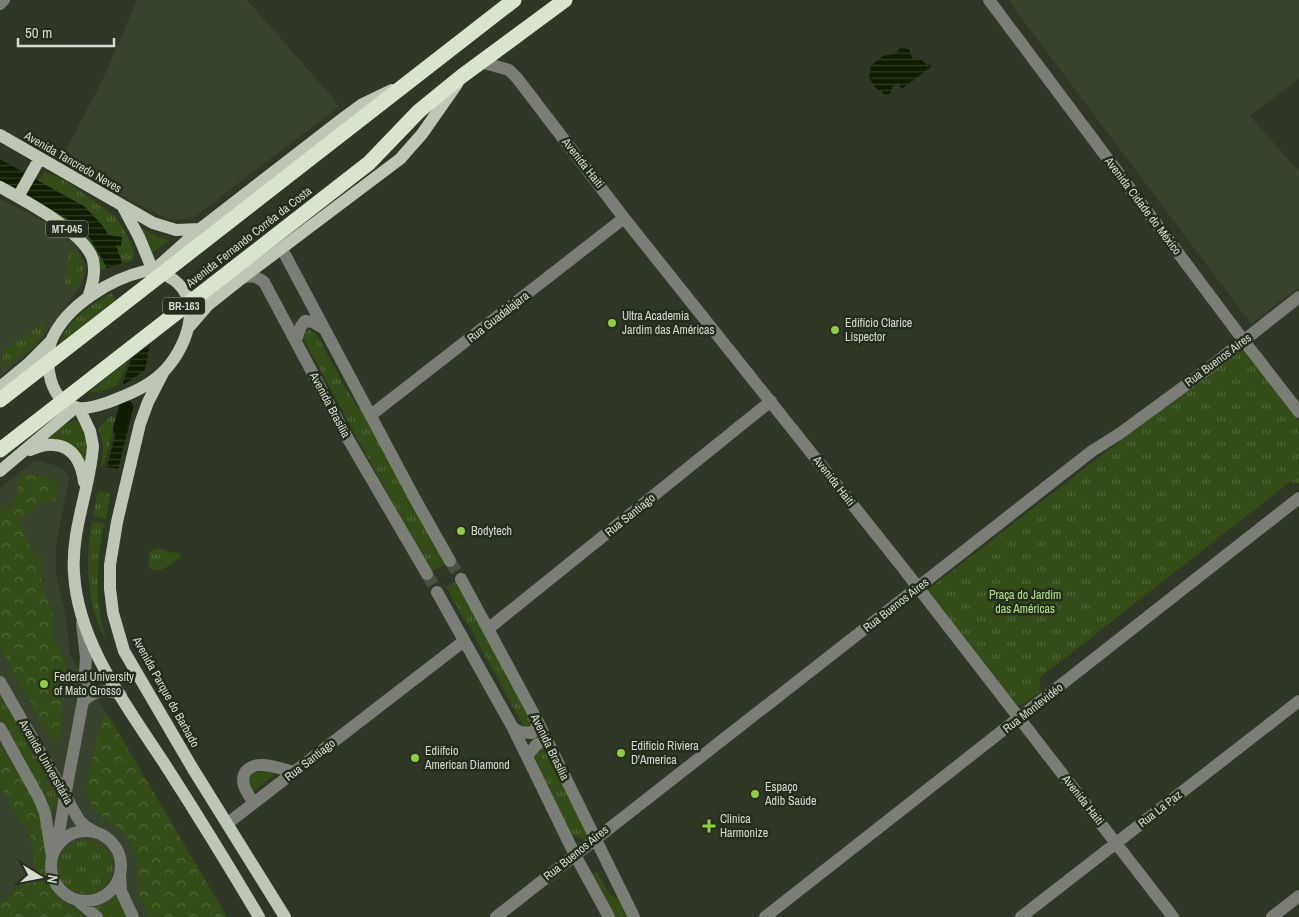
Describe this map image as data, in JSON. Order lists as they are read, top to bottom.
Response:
{
  "streets": {
    "highway": ["Avenida Fernando Corrêa da Costa", "BR-163"],
    "main road": ["Avenida Tancredo Neves", "MT-045", "Avenida Parque do Barbado"],
    "street": [
      "Avenida Haiti",
      "Avenida Cidade do México",
      "Rua Guadalajara",
      "Rua Buenos Aires",
      "Avenida Brasília",
      "Rua Santiago",
      "Rua Montevidéo",
      "Avenida Universitária",
      "Rua La Paz"
    ]
  },
  "crossings": [
    ["Avenida Tancredo Neves", "MT-045"],
    ["Avenida Tancredo Neves", "Avenida Fernando Corrêa da Costa"],
    ["Avenida Tancredo Neves", "Avenida Parque do Barbado"],
    ["Avenida Haiti", "Avenida Fernando Corrêa da Costa"],
    ["Avenida Haiti", "Rua Guadalajara"],
    ["Avenida Haiti", "Rua Buenos Aires"],
    ["Avenida Haiti", "Rua Santiago"],
    ["Avenida Haiti", "Rua Montevidéo"],
    ["Avenida Haiti", "Rua La Paz"],
    ["Avenida Cidade do México", "Rua Buenos Aires"],
    ["MT-045", "Avenida Fernando Corrêa da Costa"],
    ["MT-045", "Avenida Parque do Barbado"],
    ["Avenida Fernando Corrêa da Costa", "Avenida Brasília"],
    ["Avenida Fernando Corrêa da Costa", "Avenida Parque do Barbado"],
    ["Rua Buenos Aires", "Avenida Brasília"],
    ["Avenida Brasília", "Rua Santiago"],
    ["Rua Santiago", "Avenida Parque do Barbado"]
  ],
  "parks": ["Praça do Jardim das Américas"],
  "places": {
    "other": [
      "Ultra Academia Jardim das Américas",
      "Edifício Clarice Lispector",
      "Bodytech",
      "Federal University of Mato Grosso",
      "Edifício Riviera D'America",
      "Ediífcio American Diamond",
      "Espaço Adib Saúde"
    ],
    "health": ["Clinica Harmonize"]
  },
  "scale_bar": "50 m",
  "north": "right"
}
